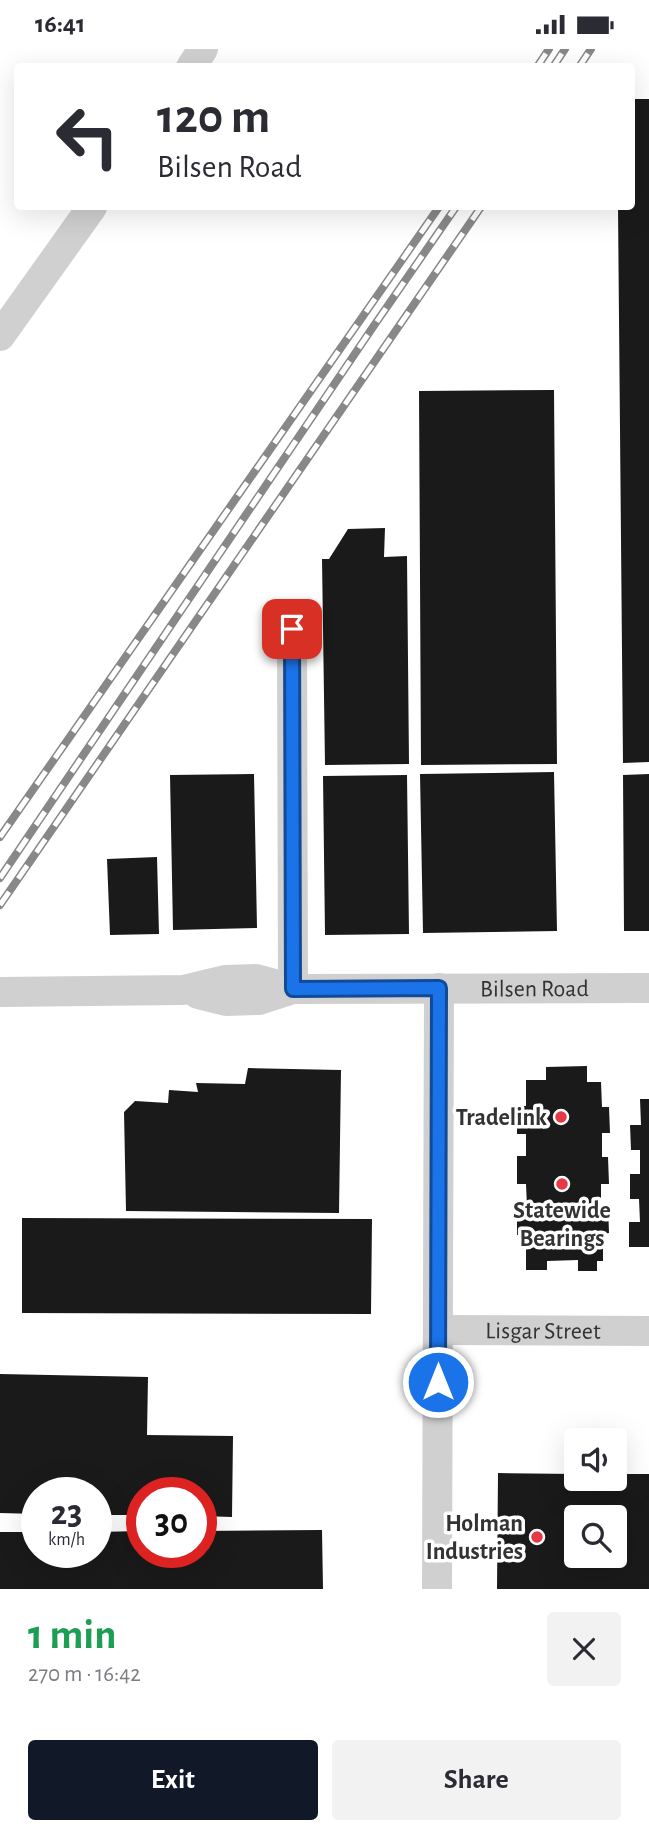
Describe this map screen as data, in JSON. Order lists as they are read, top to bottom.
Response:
{
  "streets": {
    "street": ["Bilsen Road", "Lisgar Street"]
  },
  "places": ["Tradelink", "Statewide Bearings", "Holman Industries"],
  "page": {
    "status": "16:41",
    "turn": ["120 m", "Bilsen Road"],
    "speed": "23 km/h",
    "limit": "30",
    "heading": ["1 min", "270 m · 16:42"],
    "buttons": ["Exit", "Share"]
  }
}
